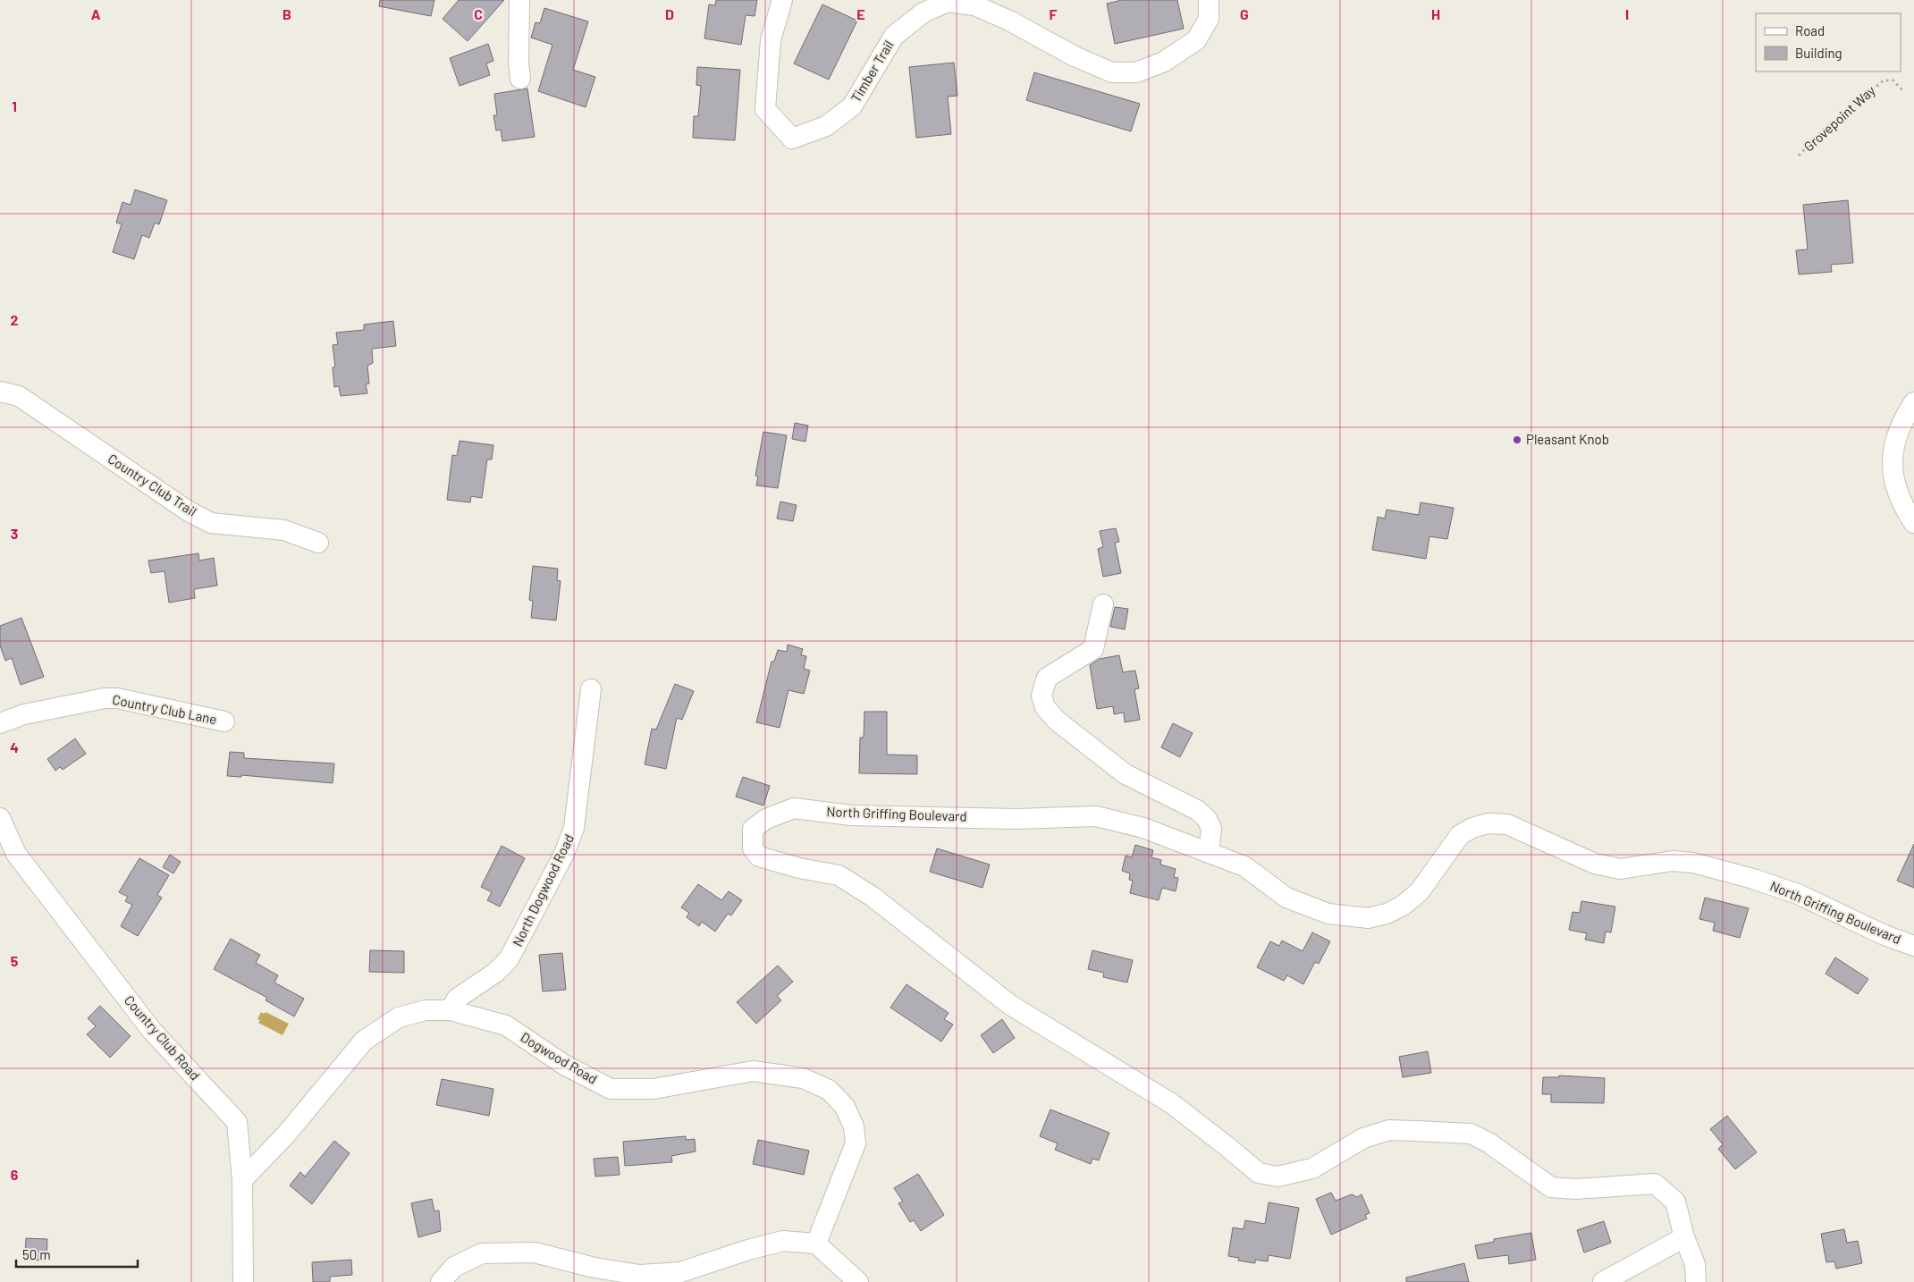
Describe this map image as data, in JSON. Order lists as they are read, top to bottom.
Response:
{
  "streets": {
    "street": [
      "Timber Trail",
      "Country Club Trail",
      "Country Club Lane",
      "North Griffing Boulevard",
      "North Dogwood Road",
      "Country Club Road",
      "Dogwood Road"
    ],
    "path": ["Grovepoint Way"]
  },
  "crossings": [
    ["North Dogwood Road", "Dogwood Road"],
    ["Country Club Road", "Dogwood Road"]
  ],
  "places": ["Pleasant Knob"],
  "legend": ["Road", "Building"],
  "scale_bar": "50 m",
  "grid": {
    "columns": [
      "A",
      "B",
      "C",
      "D",
      "E",
      "F",
      "G",
      "H",
      "I"
    ],
    "rows": [
      "1",
      "2",
      "3",
      "4",
      "5",
      "6"
    ]
  }
}
